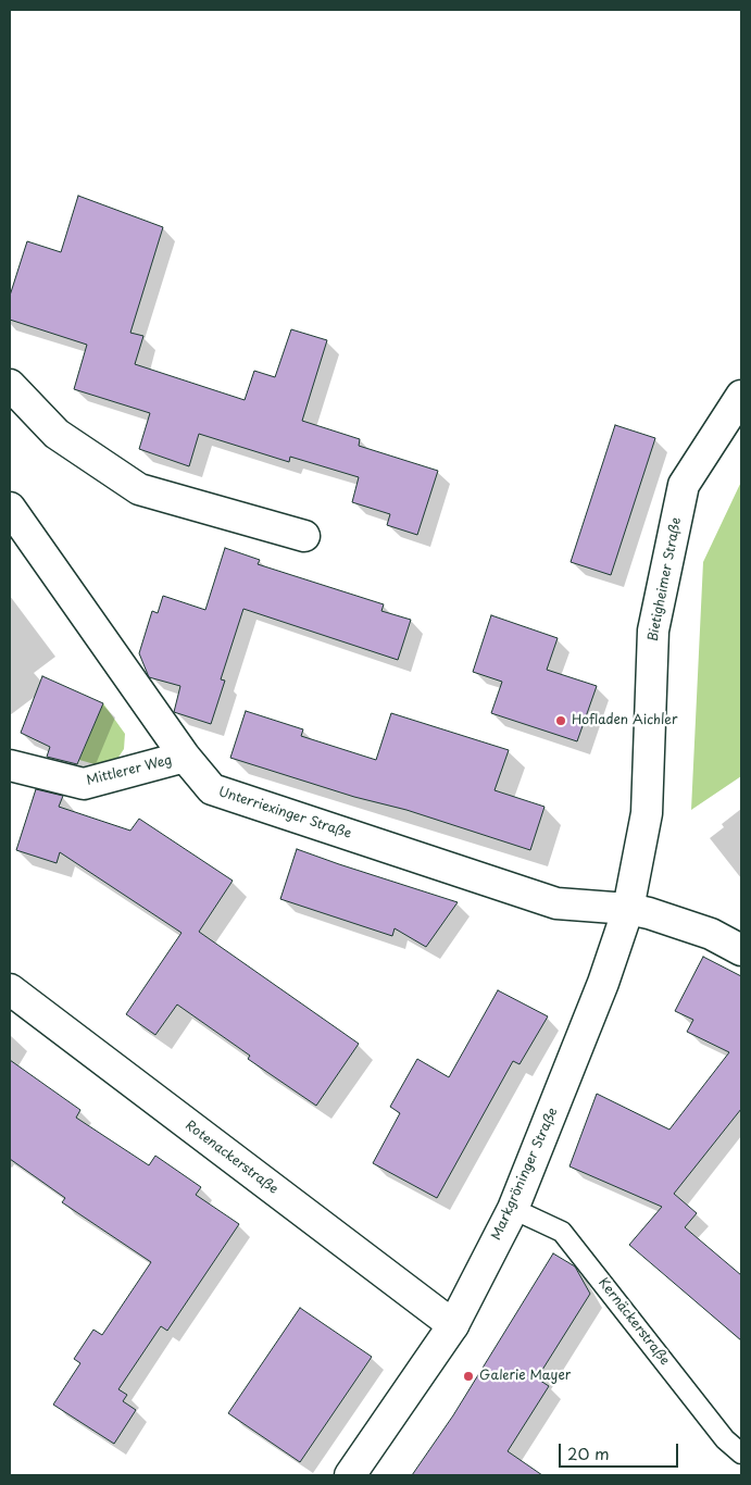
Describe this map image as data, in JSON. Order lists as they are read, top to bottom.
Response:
{
  "streets": {
    "street": [
      "Bietigheimer Straße",
      "Mittlerer Weg",
      "Unterriexinger Straße",
      "Rotenackerstraße",
      "Markgröninger Straße"
    ],
    "lane": ["Kernäckerstraße"]
  },
  "crossings": [
    ["Bietigheimer Straße", "Unterriexinger Straße"],
    ["Bietigheimer Straße", "Markgröninger Straße"],
    ["Mittlerer Weg", "Unterriexinger Straße"],
    ["Unterriexinger Straße", "Markgröninger Straße"],
    ["Rotenackerstraße", "Markgröninger Straße"],
    ["Markgröninger Straße", "Kernäckerstraße"]
  ],
  "places": ["Hofladen Aichler", "Galerie Mayer"],
  "scale_bar": "20 m"
}
